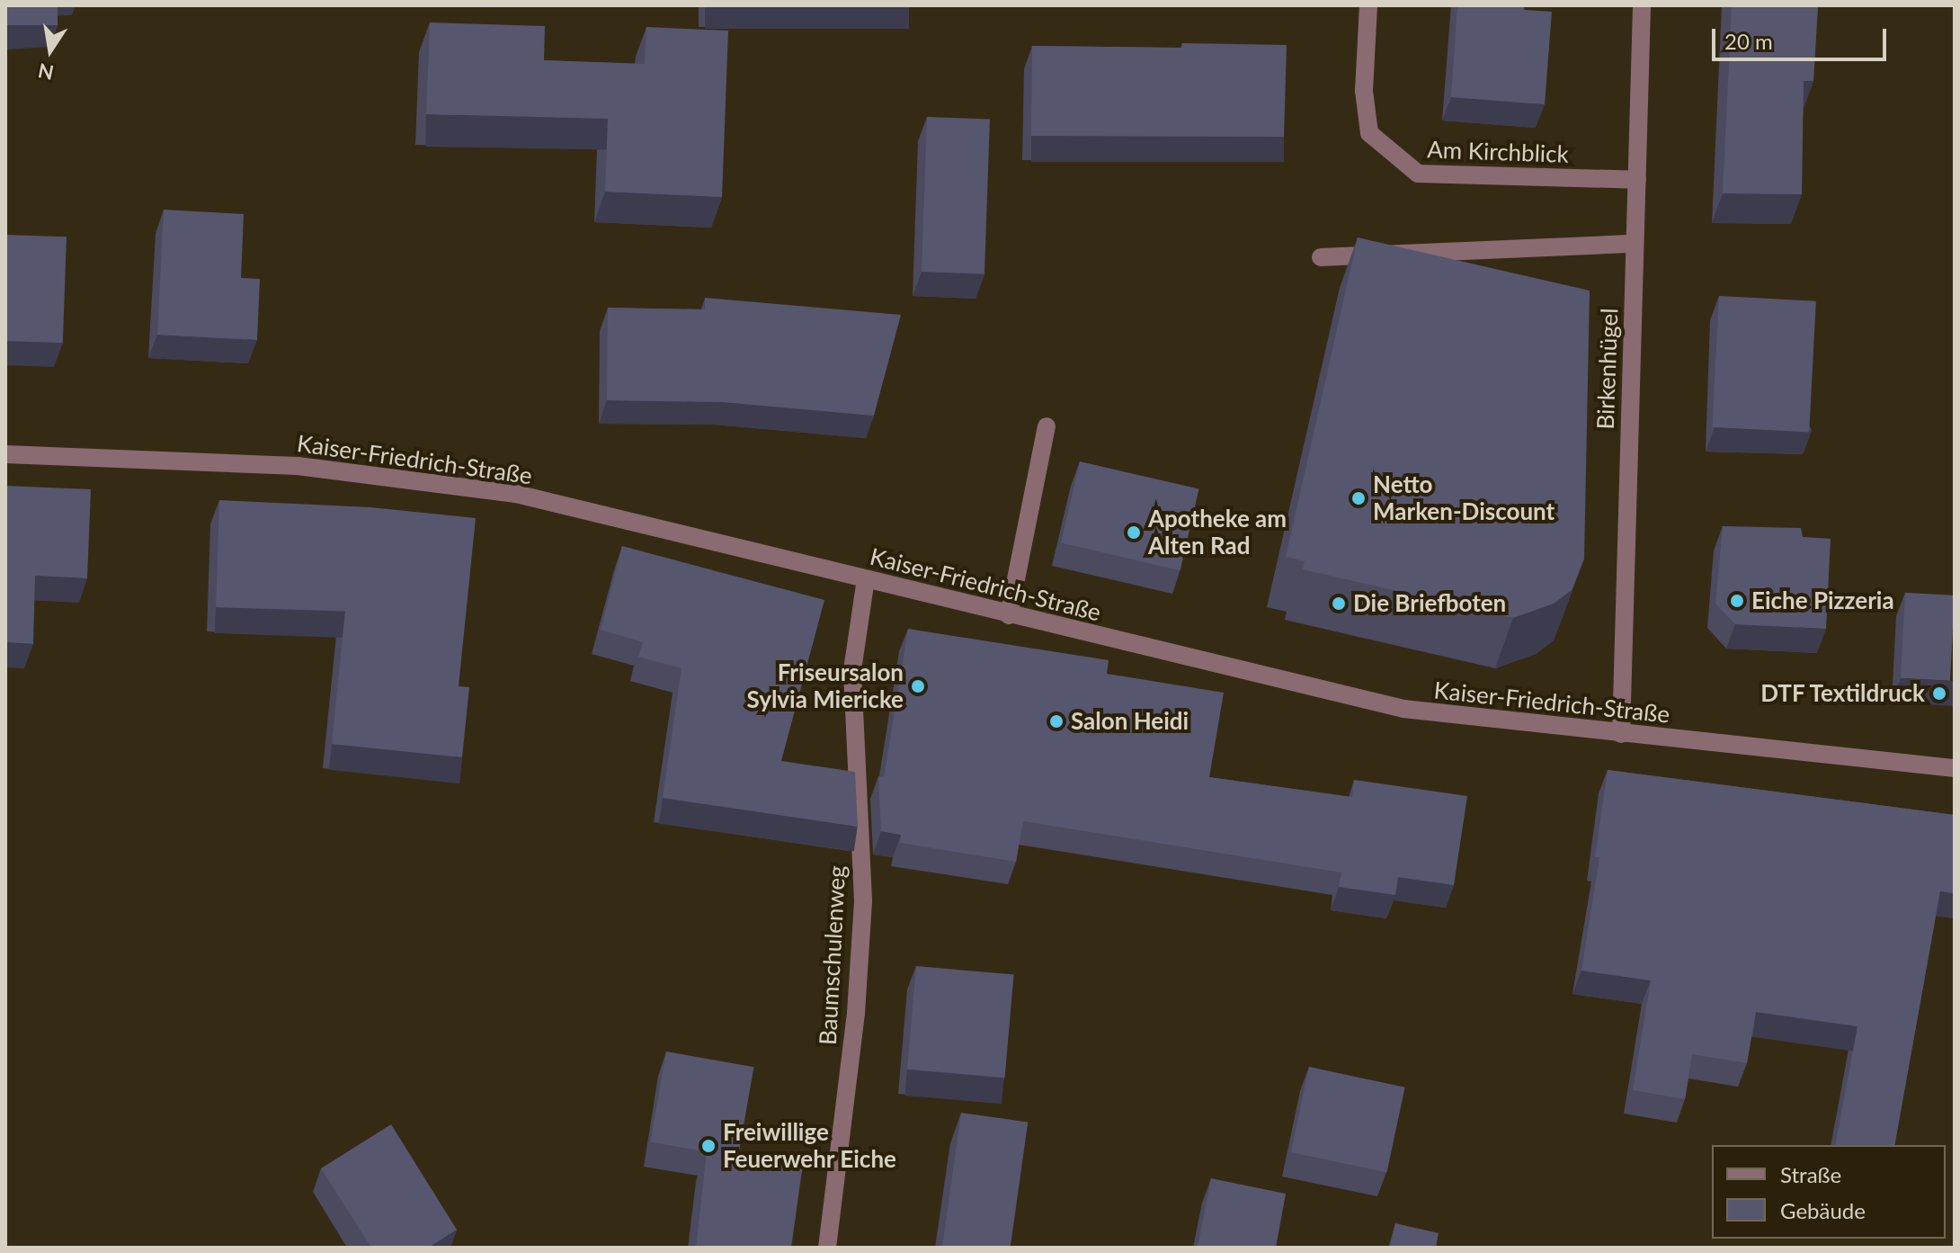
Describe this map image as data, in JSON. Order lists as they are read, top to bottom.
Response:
{
  "streets": {
    "street": [
      "Am Kirchblick",
      "Birkenhügel",
      "Kaiser-Friedrich-Straße",
      "Baumschulenweg"
    ]
  },
  "crossings": [
    ["Am Kirchblick", "Birkenhügel"],
    ["Birkenhügel", "Kaiser-Friedrich-Straße"],
    ["Kaiser-Friedrich-Straße", "Baumschulenweg"]
  ],
  "places": [
    "Netto Marken-Discount",
    "Apotheke am Alten Rad",
    "Eiche Pizzeria",
    "Die Briefboten",
    "Friseursalon Sylvia Miericke",
    "DTF Textildruck",
    "Salon Heidi",
    "Freiwillige Feuerwehr Eiche"
  ],
  "legend": ["Straße", "Gebäude"],
  "scale_bar": "20 m",
  "north": "bottom"
}
